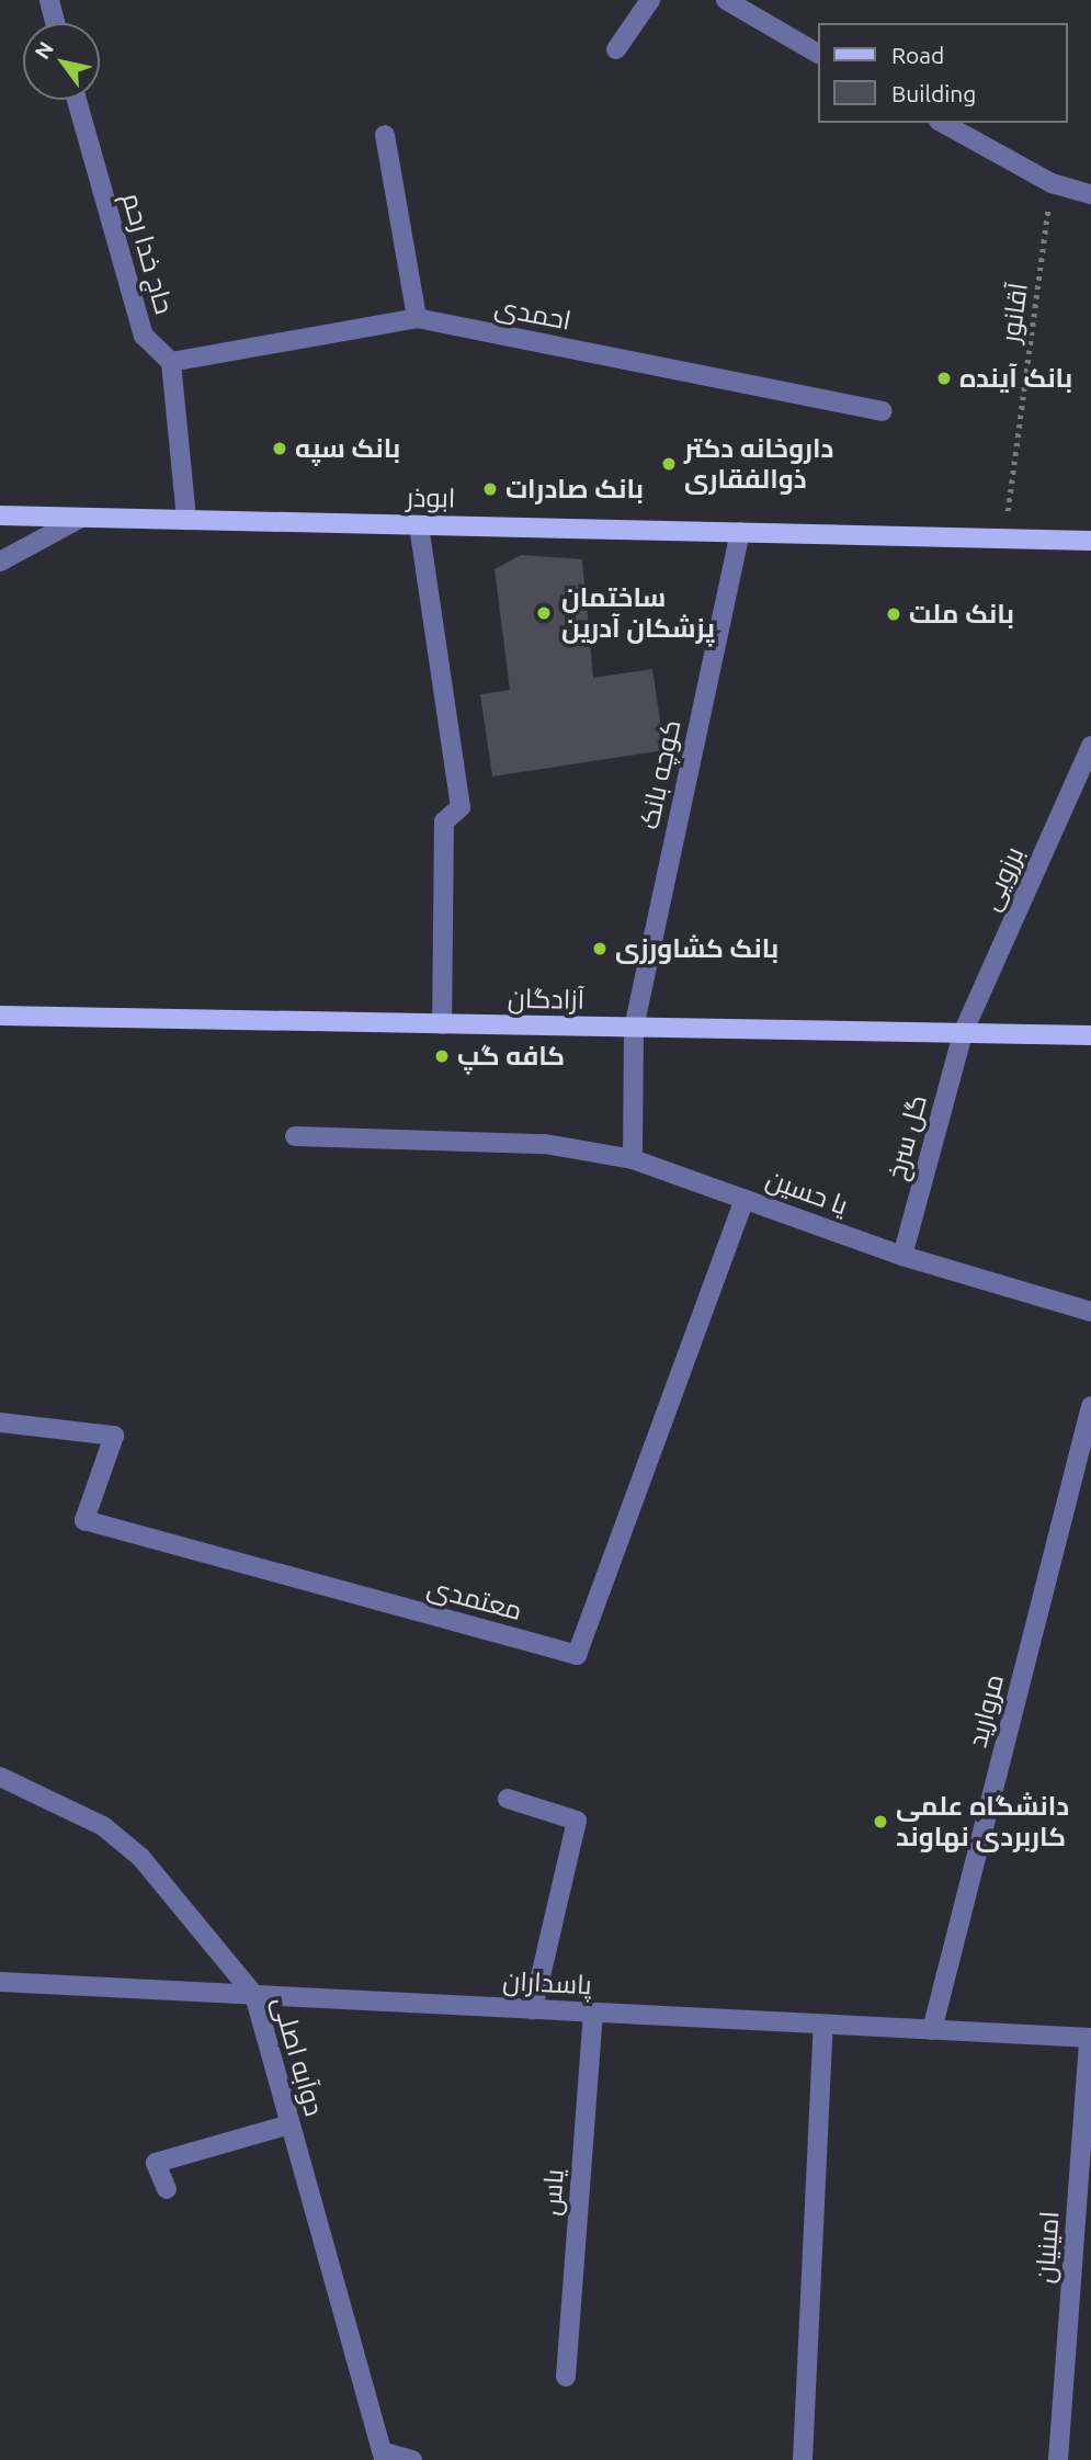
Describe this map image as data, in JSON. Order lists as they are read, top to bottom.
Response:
{
  "streets": {
    "main road": ["ابوذر", "آزادگان"],
    "street": [
      "حاج خدا رحم",
      "احمدی",
      "کوچه بانک",
      "برزویی",
      "گل سرخ",
      "یا حسین",
      "معتمدی",
      "مروارید",
      "پاسداران",
      "دوآبه اصلی",
      "یاس",
      "امینیان"
    ],
    "path": ["آقانور"]
  },
  "crossings": [
    ["حاج خدا رحم", "احمدی"],
    ["آقانور", "ابوذر"],
    ["ابوذر", "کوچه بانک"],
    ["کوچه بانک", "آزادگان"],
    ["برزویی", "آزادگان"],
    ["برزویی", "گل سرخ"],
    ["آزادگان", "گل سرخ"],
    ["گل سرخ", "یا حسین"],
    ["یا حسین", "معتمدی"],
    ["مروارید", "پاسداران"],
    ["پاسداران", "دوآبه اصلی"],
    ["پاسداران", "یاس"],
    ["پاسداران", "امینیان"]
  ],
  "places": [
    "بانک آینده",
    "بانک سپه",
    "داروخانه دکتر ذوالفقاری",
    "بانک صادرات",
    "ساختمان پزشکان آدرین",
    "بانک ملت",
    "بانک کشاورزی",
    "کافه گپ",
    "دانشگاه علمی کاربردی نهاوند"
  ],
  "legend": ["Road", "Building"],
  "north": "top left"
}
